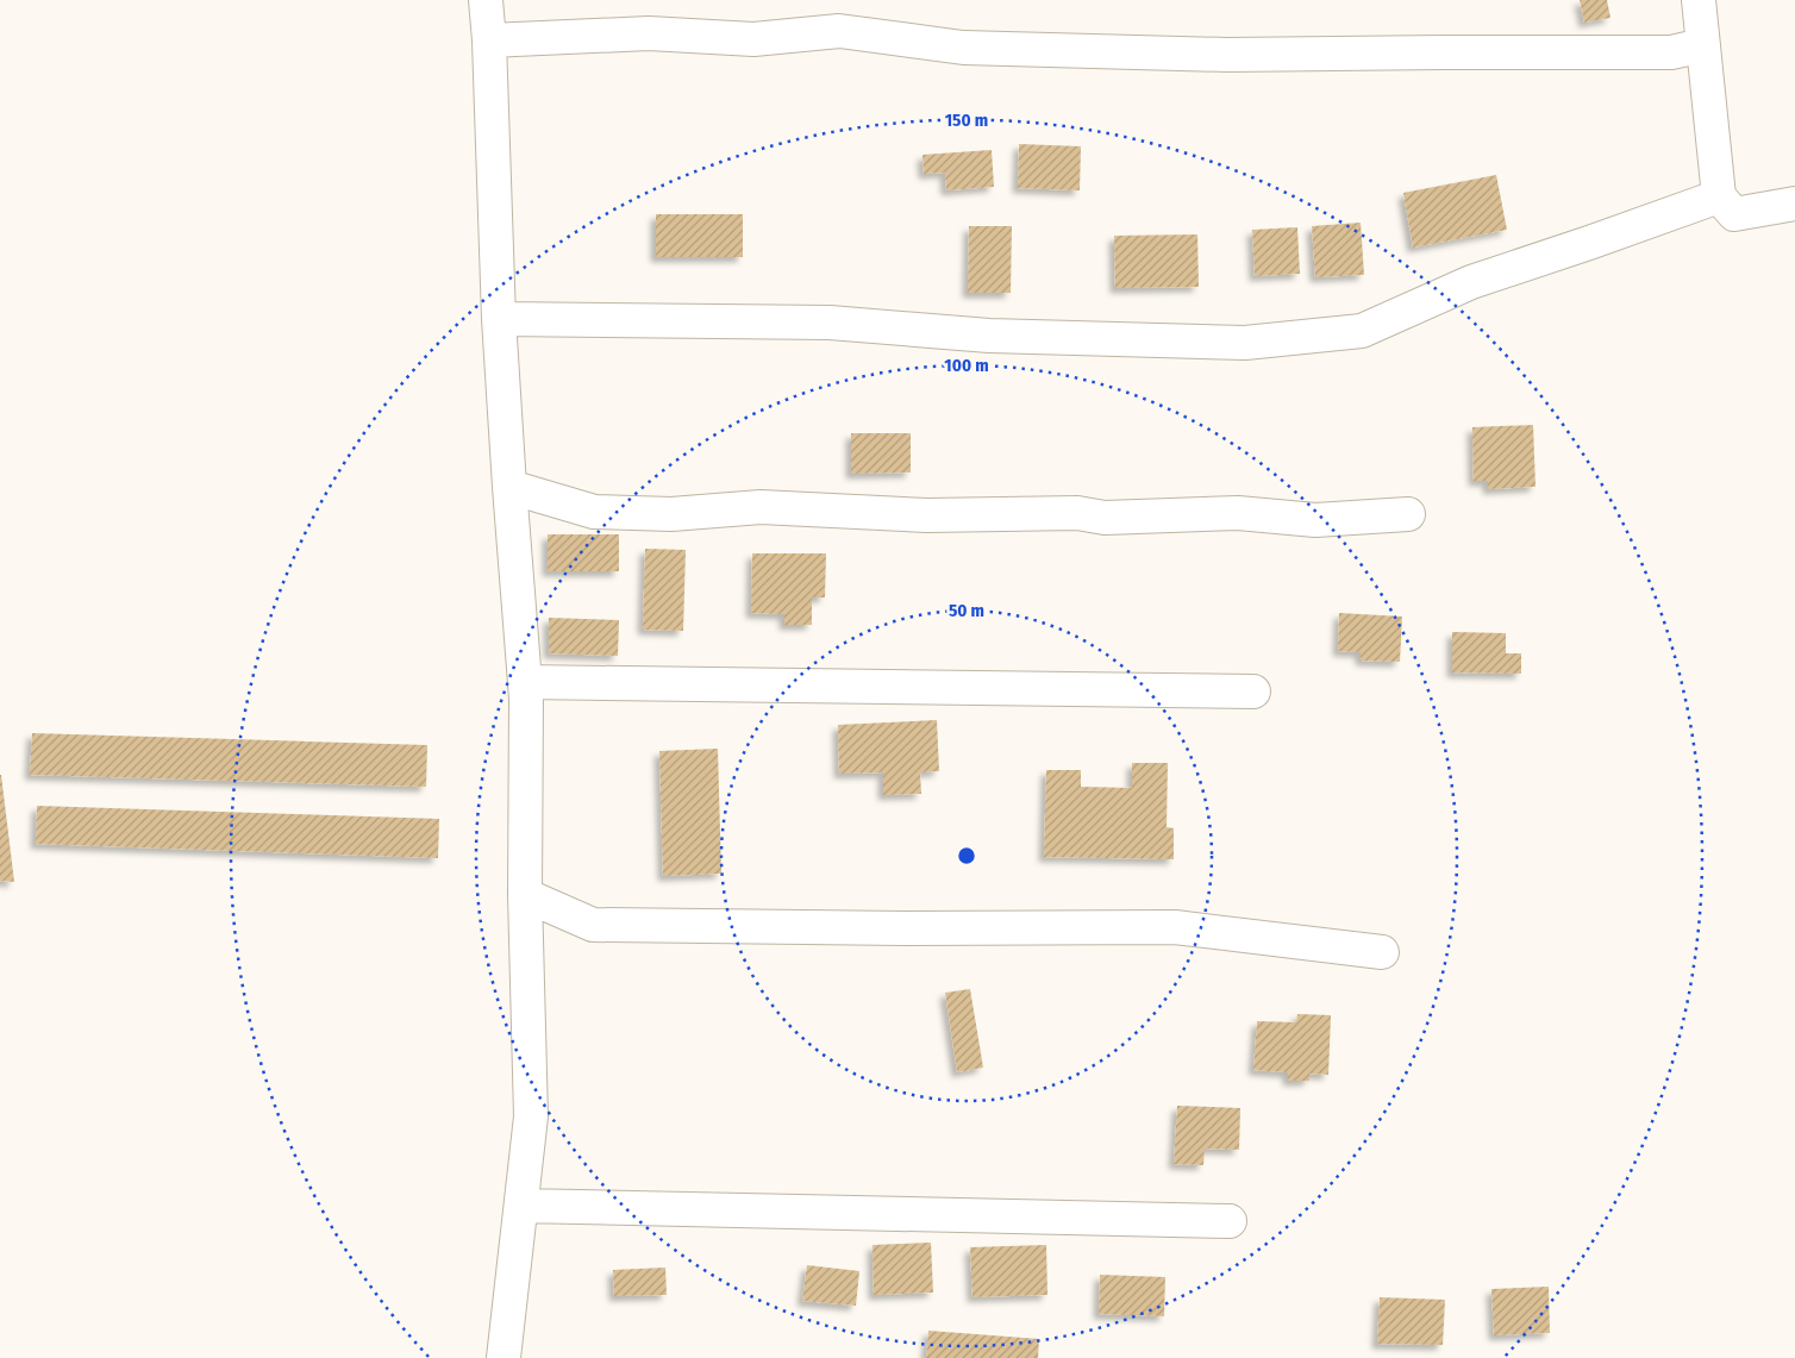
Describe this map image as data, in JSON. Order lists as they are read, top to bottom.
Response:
{
  "rings": ["150 m", "100 m", "50 m"]
}
